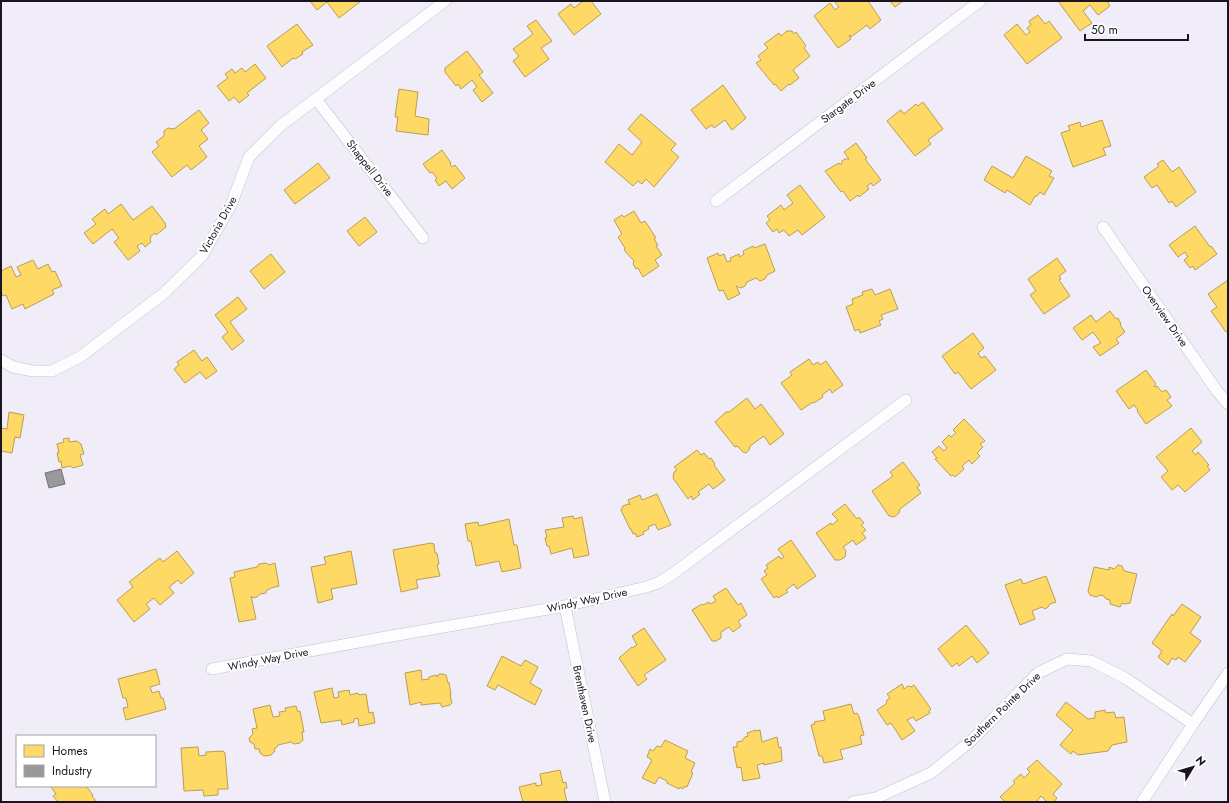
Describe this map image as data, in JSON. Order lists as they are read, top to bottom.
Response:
{
  "streets": {
    "street": [
      "Stargate Drive",
      "Shappell Drive",
      "Victoria Drive",
      "Overview Drive",
      "Windy Way Drive",
      "Brenthaven Drive",
      "Southern Pointe Drive"
    ]
  },
  "crossings": [
    ["Shappell Drive", "Victoria Drive"],
    ["Windy Way Drive", "Brenthaven Drive"]
  ],
  "legend": ["Homes", "Industry"],
  "scale_bar": "50 m",
  "north": "top right"
}
